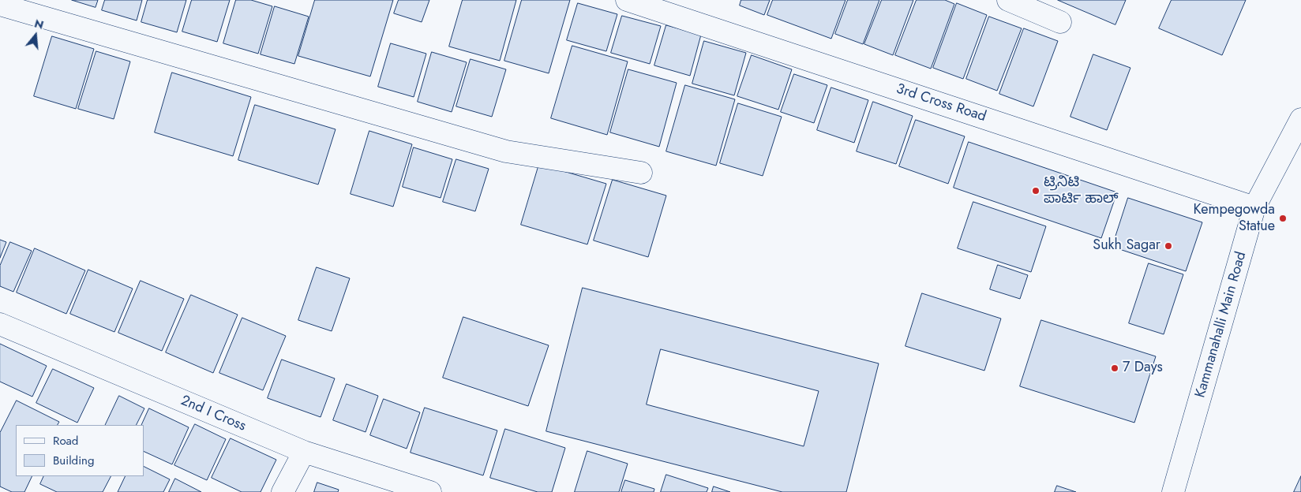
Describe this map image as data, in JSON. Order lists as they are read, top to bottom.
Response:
{
  "streets": {
    "street": ["3rd Cross Road", "Kammanahalli Main Road", "2nd I Cross"]
  },
  "crossings": [
    ["3rd Cross Road", "Kammanahalli Main Road"]
  ],
  "places": [
    "ಟ್ರಿನಿಟಿ ಪಾರ್ಟಿ ಹಾಲ್",
    "Kempegowda Statue",
    "Sukh Sagar",
    "7 Days"
  ],
  "legend": ["Road", "Building"],
  "north": "top"
}
